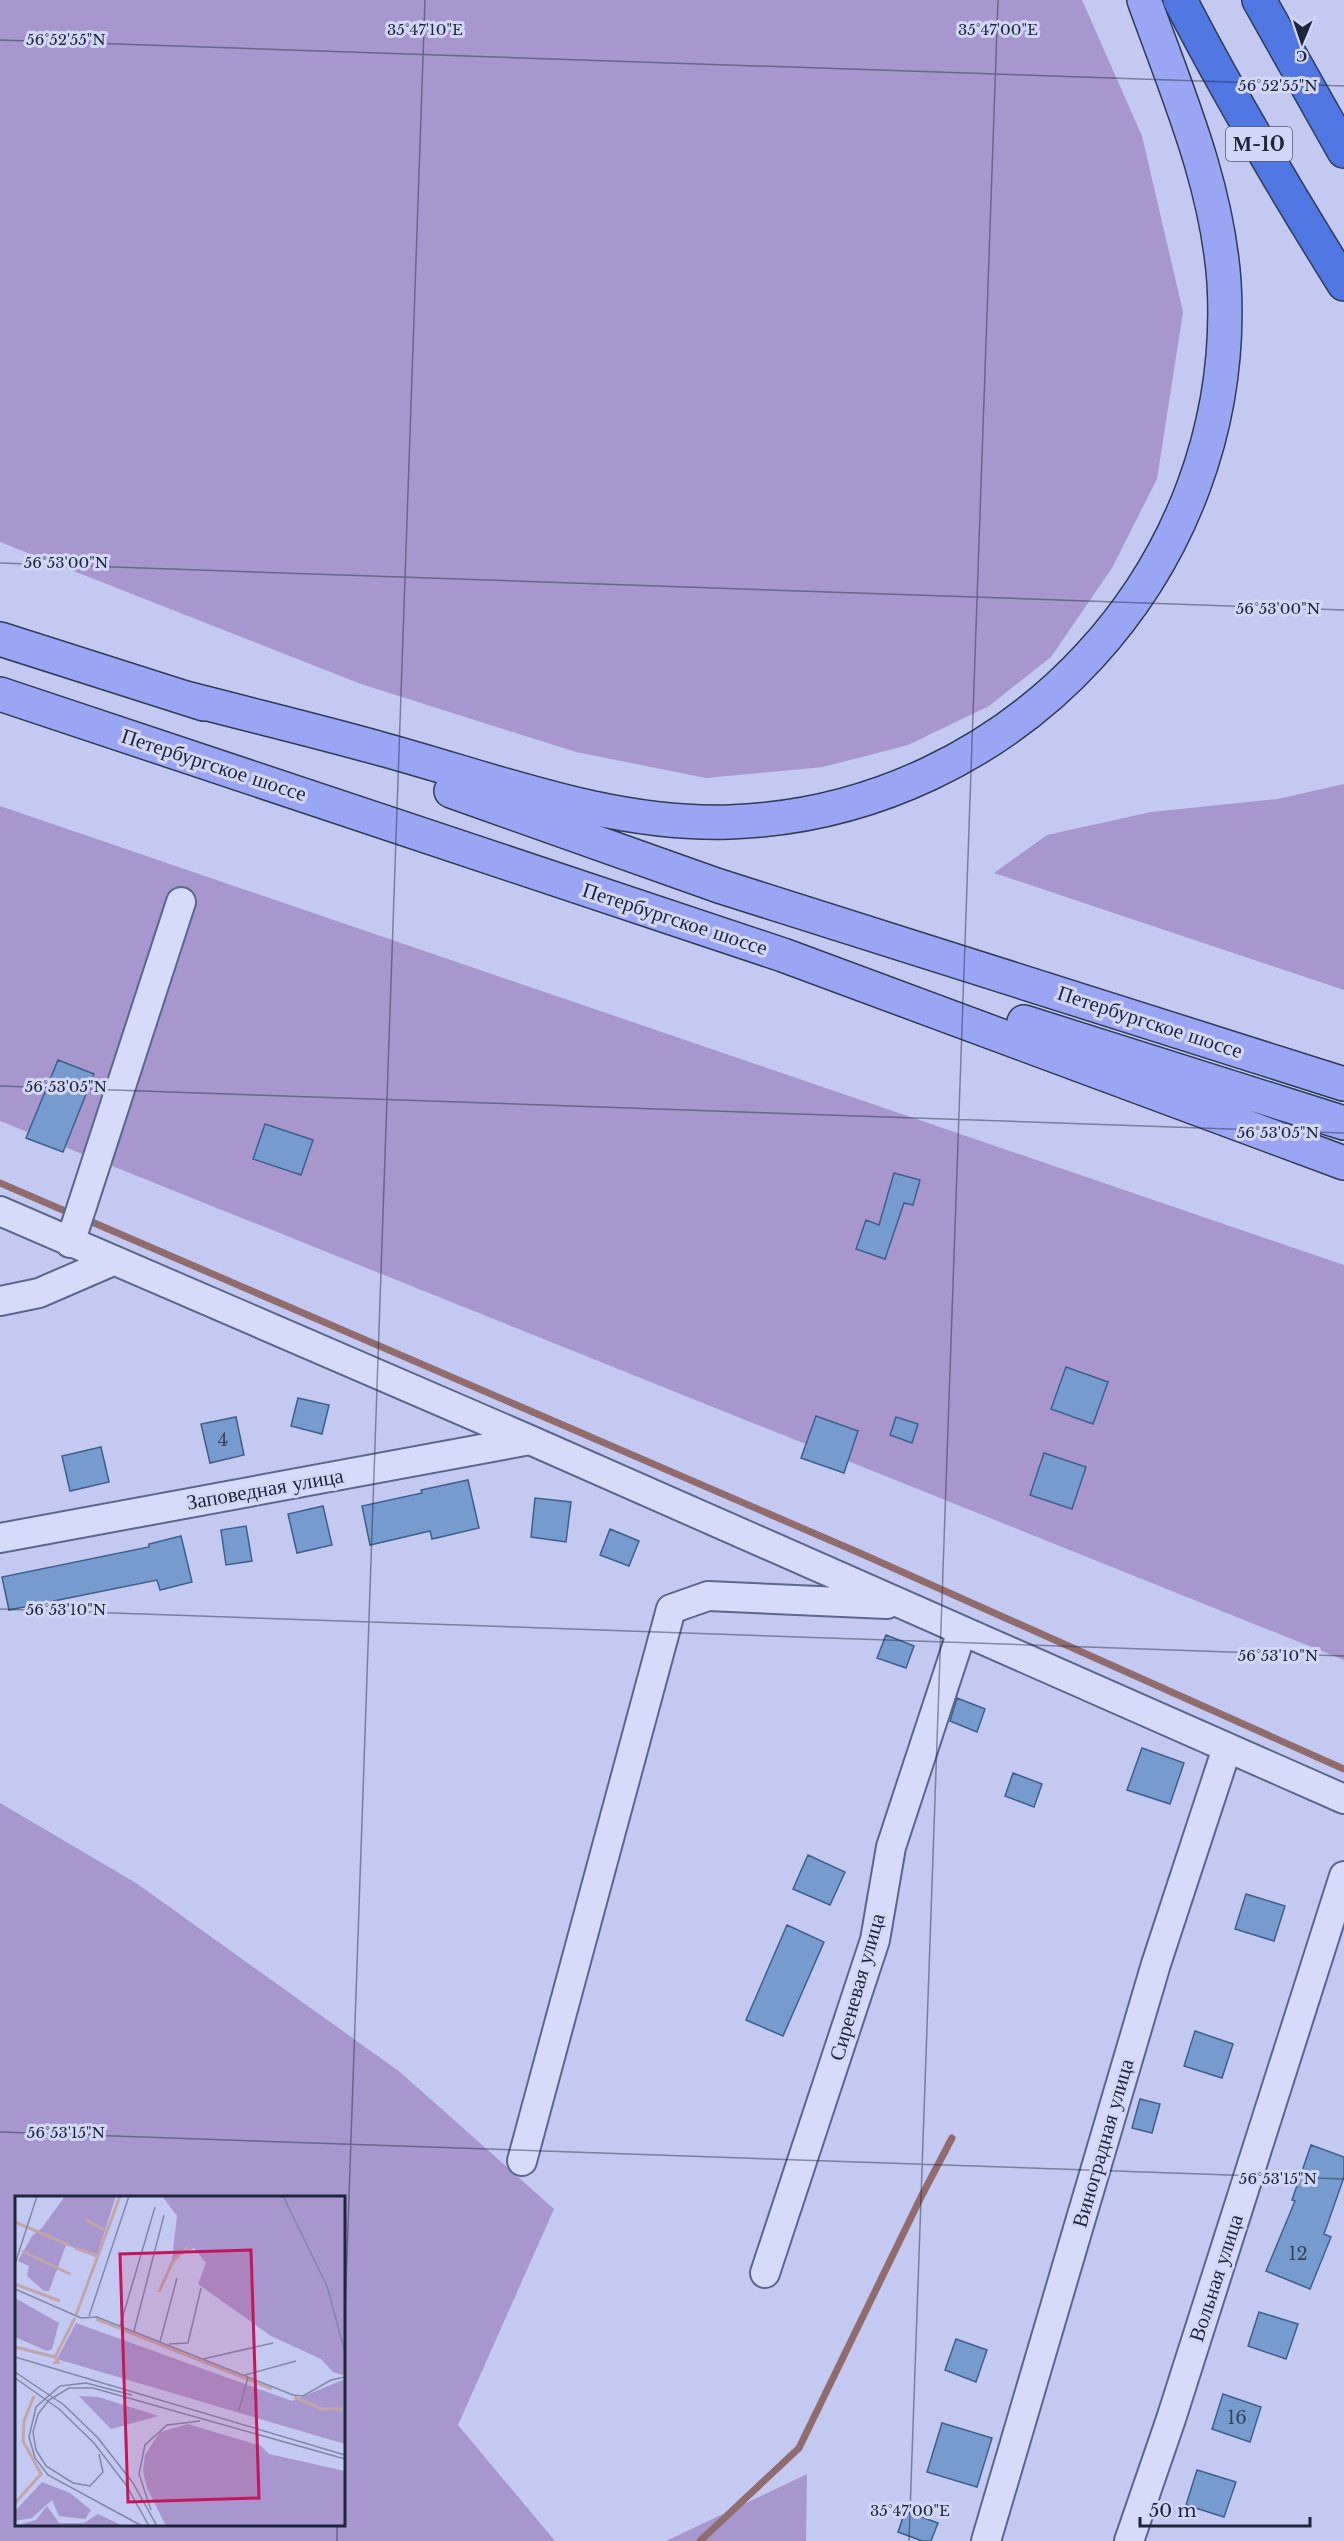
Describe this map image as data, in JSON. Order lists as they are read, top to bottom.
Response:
{
  "streets": {
    "highway": ["М-10"],
    "main road": ["Петербургское шоссе"],
    "street": [
      "Заповедная улица",
      "Сиреневая улица",
      "Виноградная улица",
      "Вольная улица"
    ]
  },
  "house_numbers": ["4", "12", "16"],
  "scale_bar": "50 m",
  "north": "bottom",
  "coordinates": [
    "35°47'10\"E",
    "35°47'00\"E",
    "56°52'55\"N",
    "56°53'00\"N",
    "56°53'05\"N",
    "56°53'10\"N",
    "56°53'15\"N"
  ]
}
